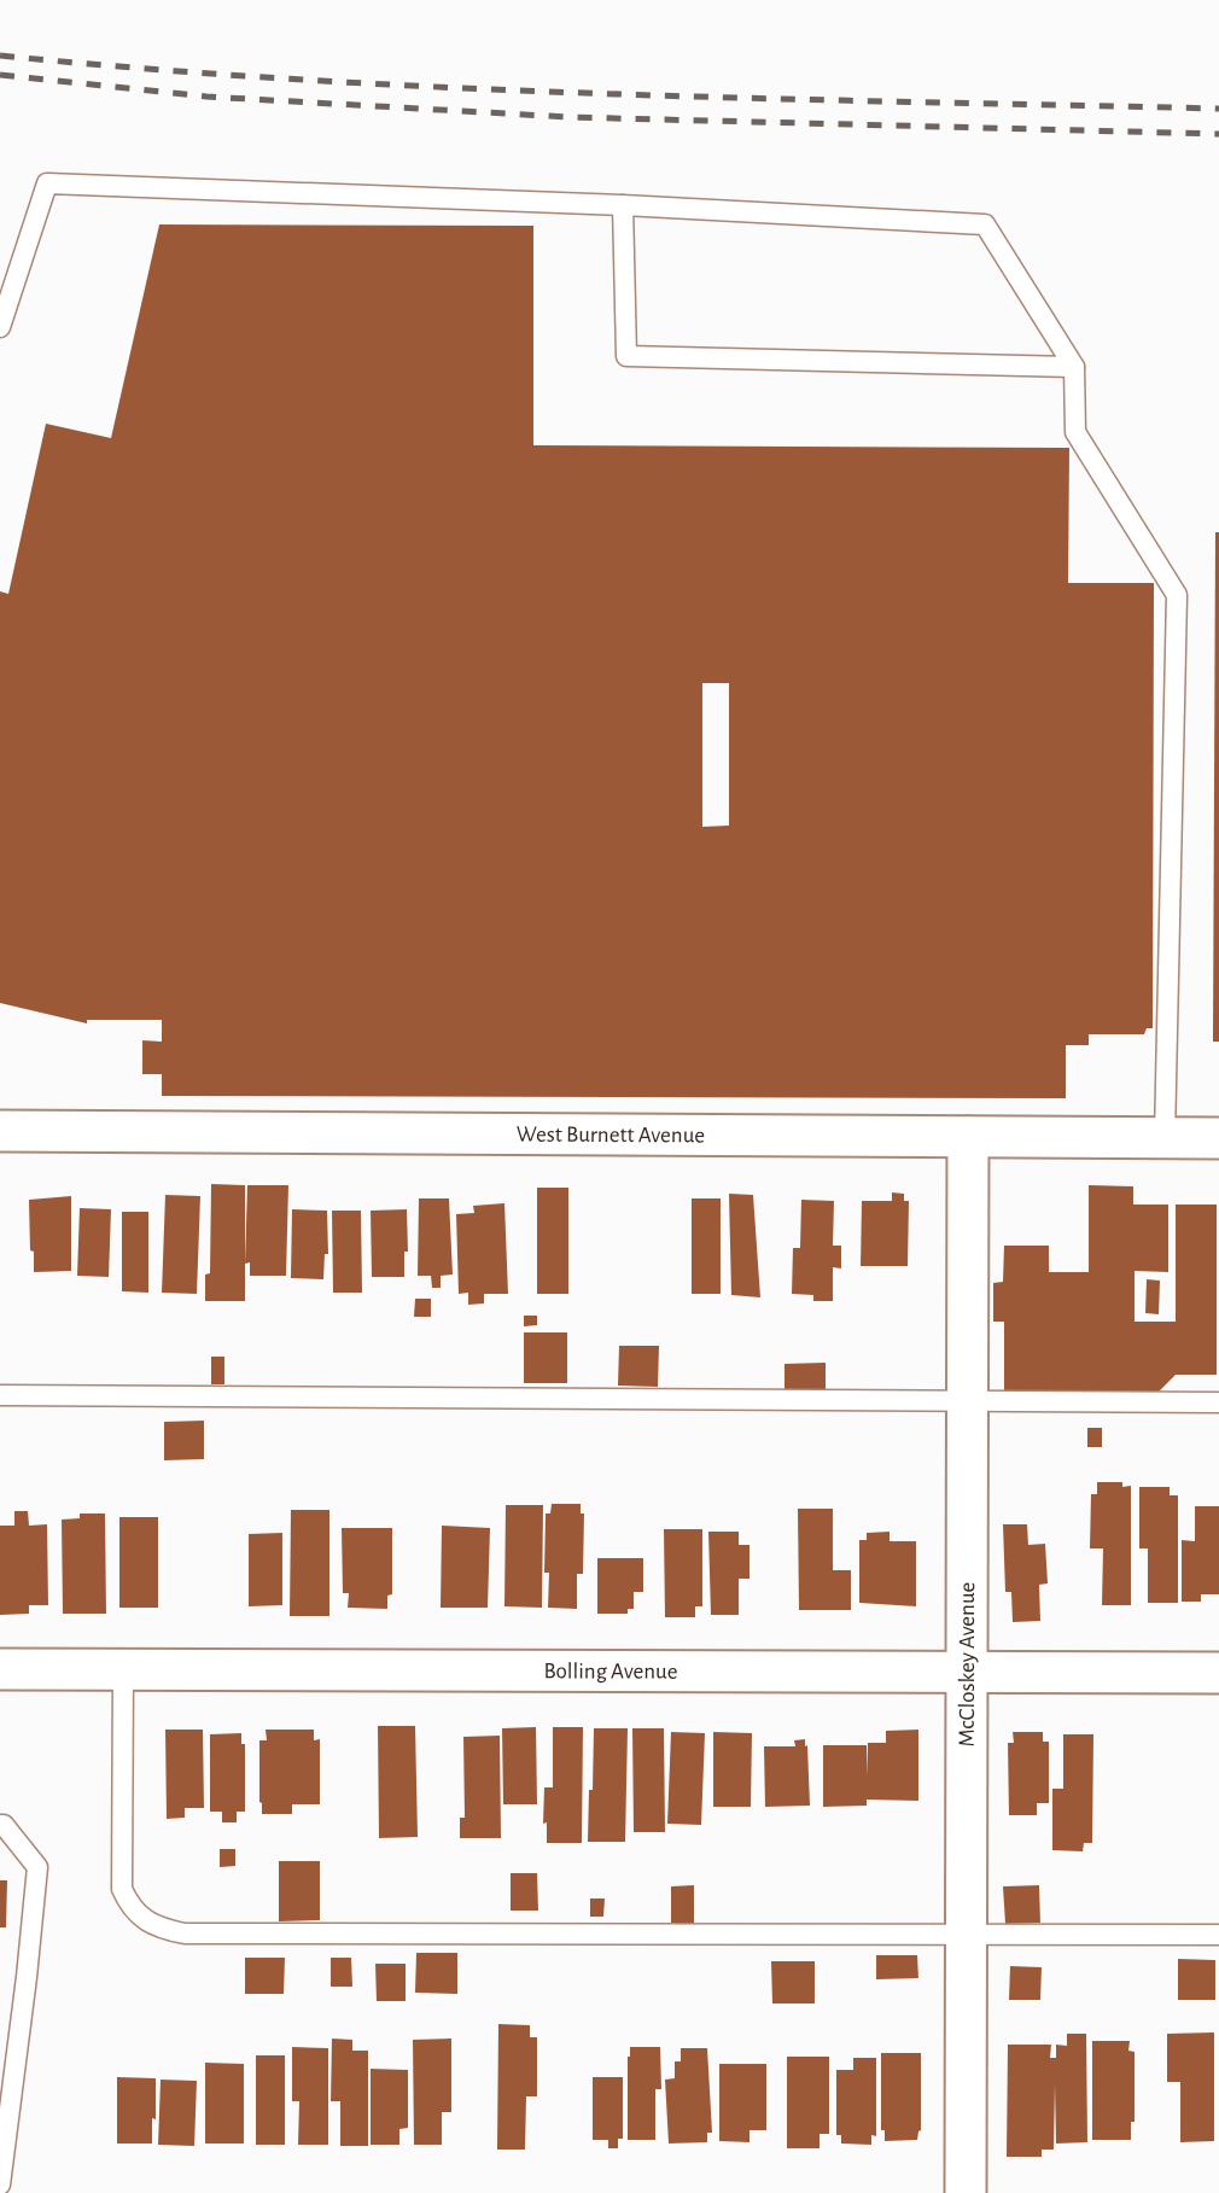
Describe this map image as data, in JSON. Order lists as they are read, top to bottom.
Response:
{
  "streets": {
    "street": ["West Burnett Avenue", "McCloskey Avenue", "Bolling Avenue"]
  },
  "crossings": [
    ["West Burnett Avenue", "McCloskey Avenue"],
    ["McCloskey Avenue", "Bolling Avenue"]
  ]
}
